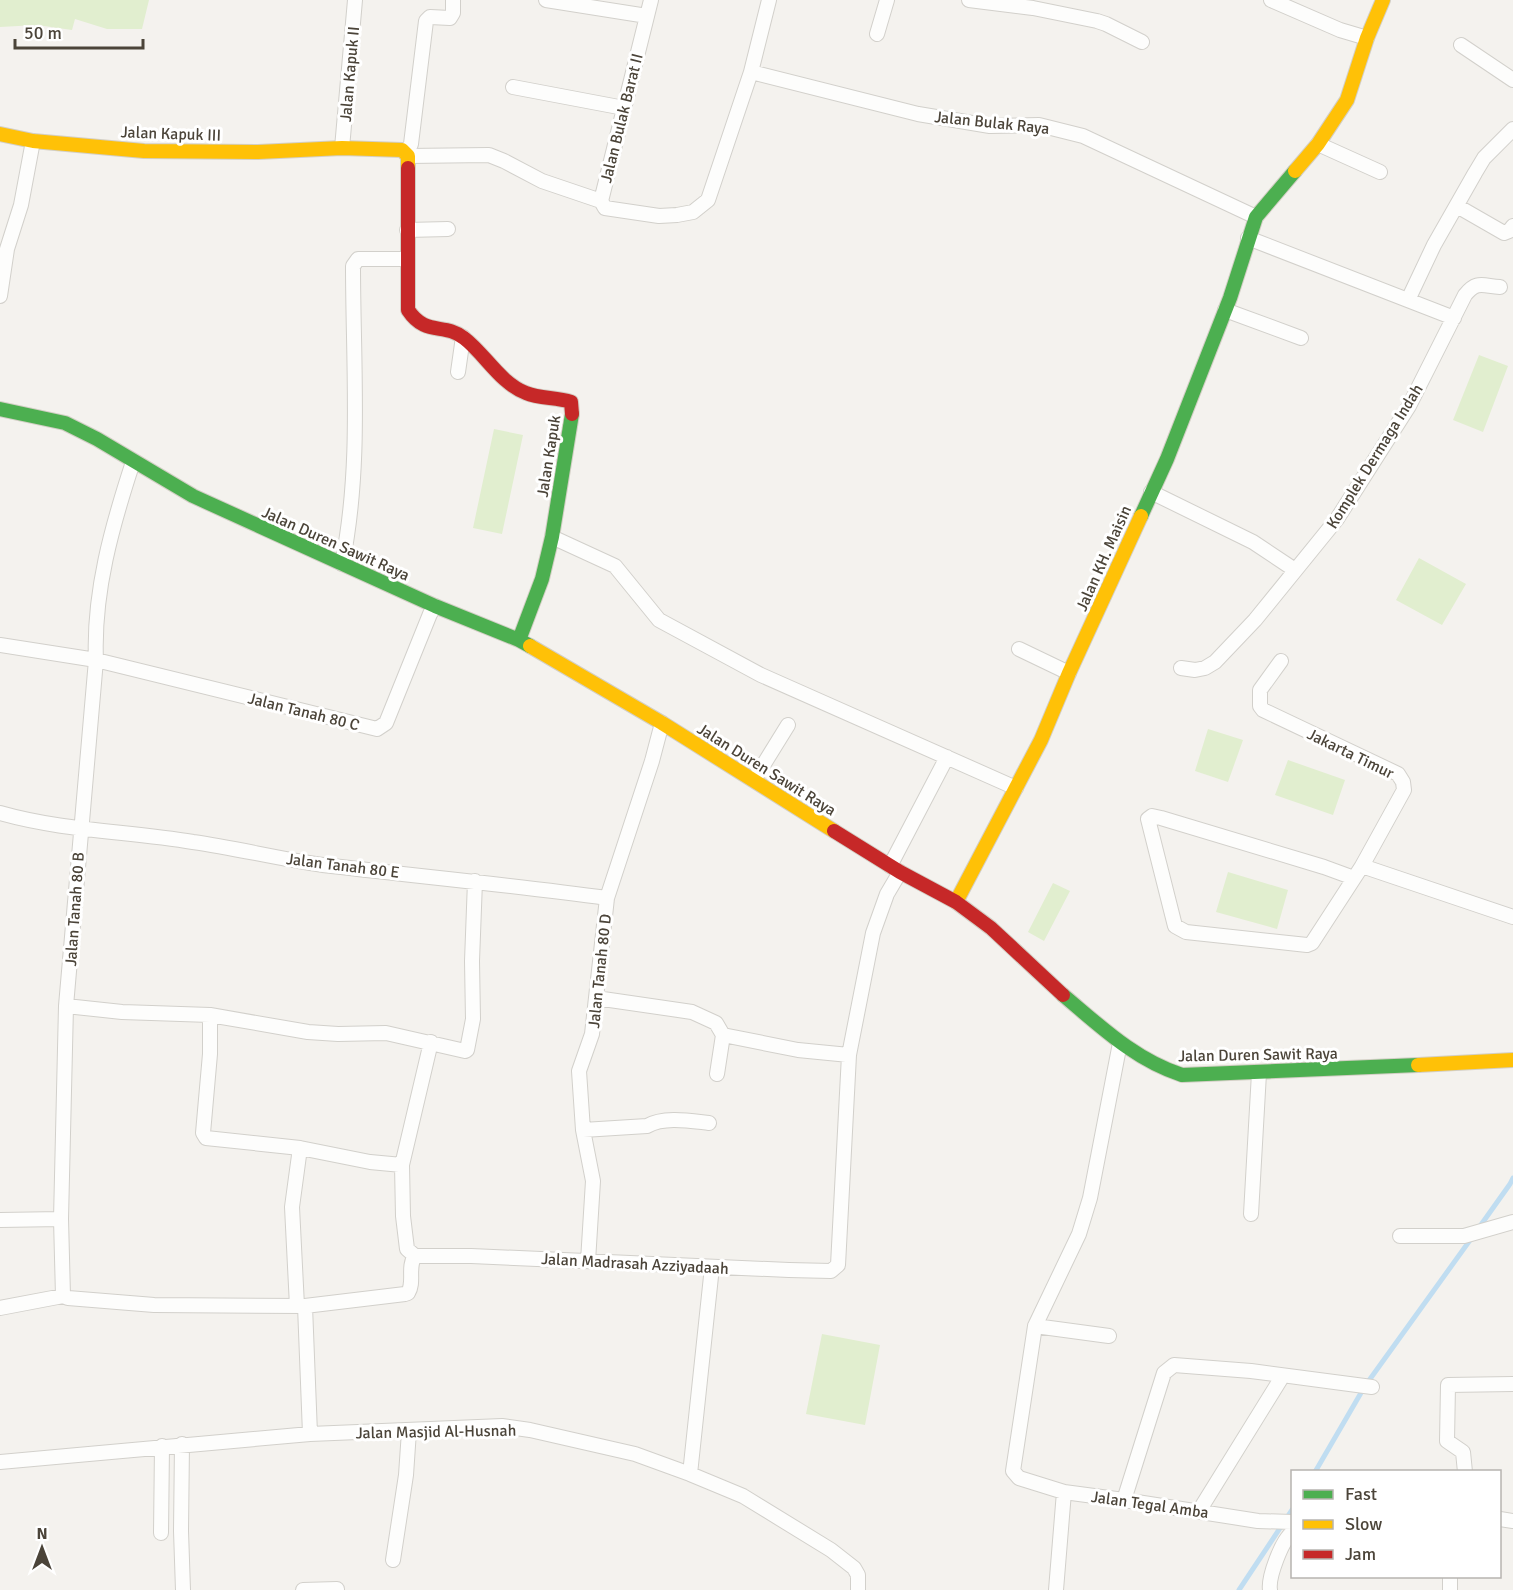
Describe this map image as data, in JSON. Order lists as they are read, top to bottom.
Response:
{
  "streets": {
    "street": [
      "Jalan Kapuk II",
      "Jalan Bulak Barat II",
      "Jalan Bulak Raya",
      "Jalan Kapuk III",
      "Jalan Kapuk",
      "Komplek Dermaga Indah",
      "Jalan Duren Sawit Raya",
      "Jalan KH. Maisin",
      "Jalan Tanah 80 C",
      "Jakarta Timur",
      "Jalan Tanah 80 E",
      "Jalan Tanah 80 B",
      "Jalan Tanah 80 D",
      "Jalan Madrasah Azziyadaah",
      "Jalan Masjid Al-Husnah",
      "Jalan Tegal Amba"
    ]
  },
  "crossings": [
    ["Jalan Kapuk II", "Jalan Kapuk III"],
    ["Jalan Bulak Barat II", "Jalan Bulak Raya"],
    ["Jalan Bulak Raya", "Jalan KH. Maisin"],
    ["Jalan Kapuk", "Jalan Duren Sawit Raya"],
    ["Jalan Duren Sawit Raya", "Jalan KH. Maisin"],
    ["Jalan Duren Sawit Raya", "Jalan Tanah 80 C"],
    ["Jalan Duren Sawit Raya", "Jalan Tanah 80 B"],
    ["Jalan Duren Sawit Raya", "Jalan Tanah 80 D"],
    ["Jalan Duren Sawit Raya", "Jalan Madrasah Azziyadaah"],
    ["Jalan Tanah 80 C", "Jalan Tanah 80 B"],
    ["Jalan Tanah 80 E", "Jalan Tanah 80 B"],
    ["Jalan Tanah 80 E", "Jalan Tanah 80 D"],
    ["Jalan Tanah 80 D", "Jalan Madrasah Azziyadaah"]
  ],
  "legend": ["Fast", "Slow", "Jam"],
  "scale_bar": "50 m",
  "north": "top"
}
